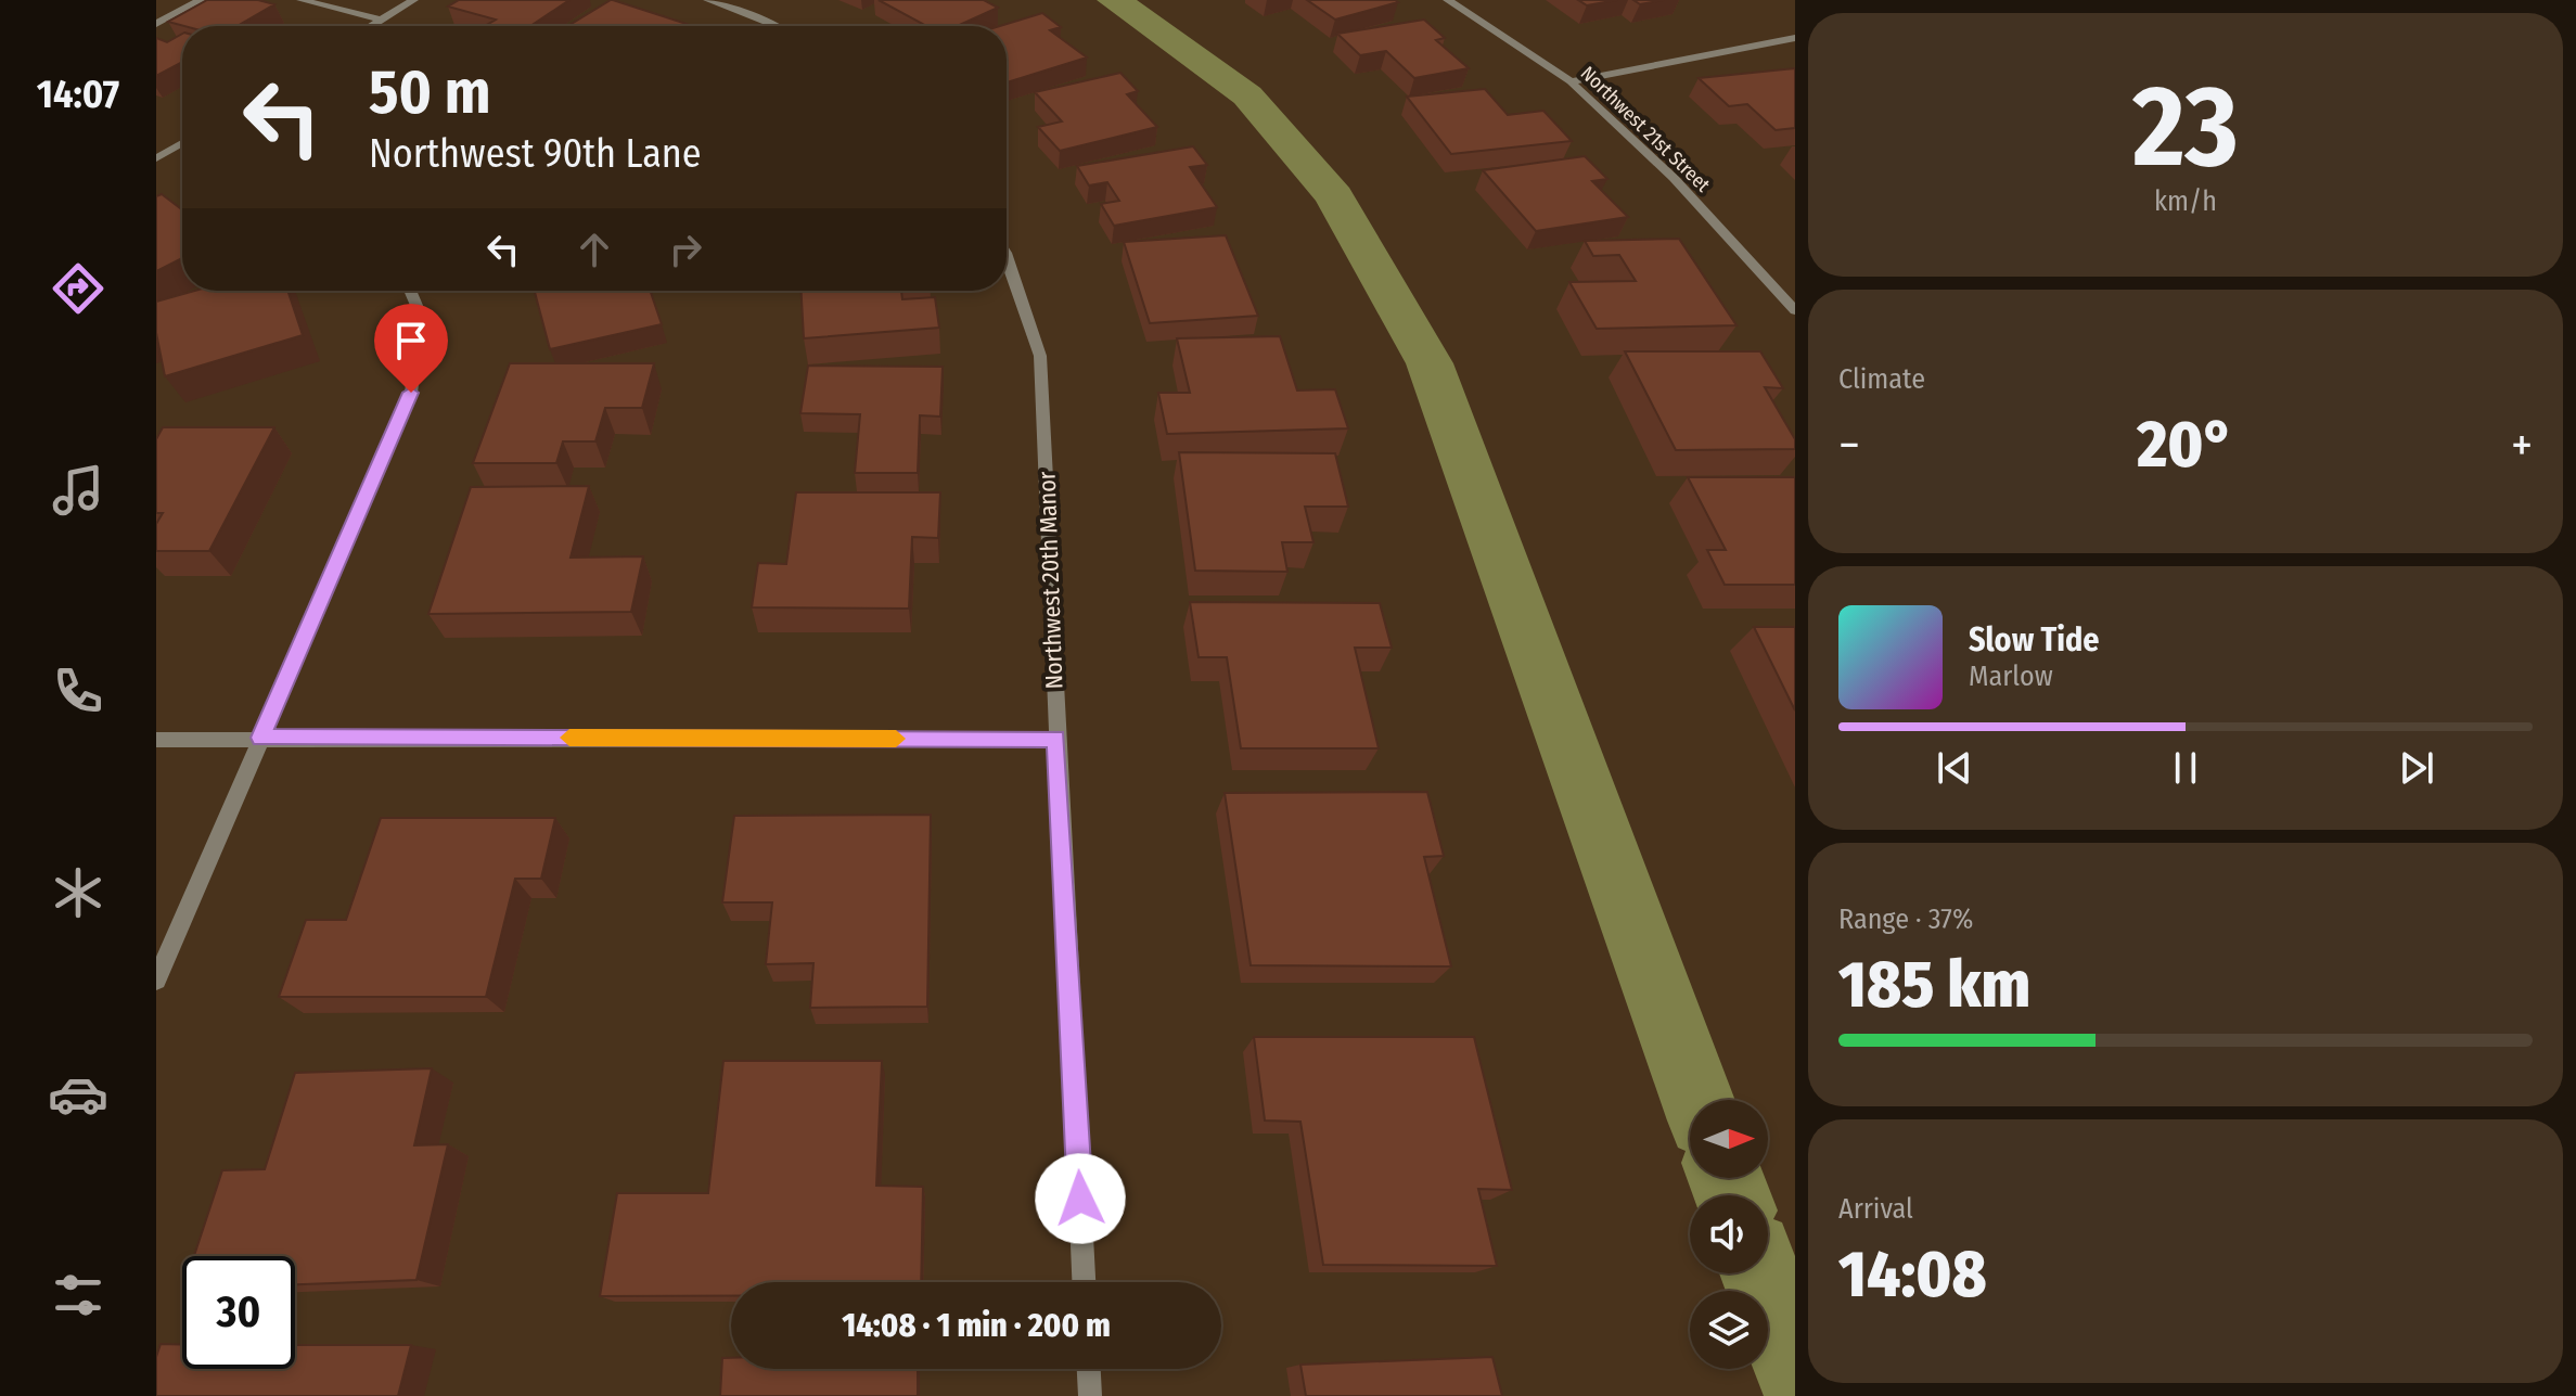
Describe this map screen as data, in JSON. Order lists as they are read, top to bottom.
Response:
{
  "streets": {
    "street": ["Northwest 21st Street", "Northwest 20th Manor"]
  },
  "north": "right",
  "page": {
    "tabs": "14:07",
    "tile": [
      ["23", "km/h"],
      "Climate",
      ["Range · 37%", "185 km"],
      ["Arrival", "14:08"]
    ],
    "turn": ["50 m", "Northwest 90th Lane"],
    "heat": ["−", "20°", "+"],
    "song": ["Slow Tide", "Marlow"],
    "limit": "30",
    "trip": "14:08 · 1 min · 200 m"
  }
}
